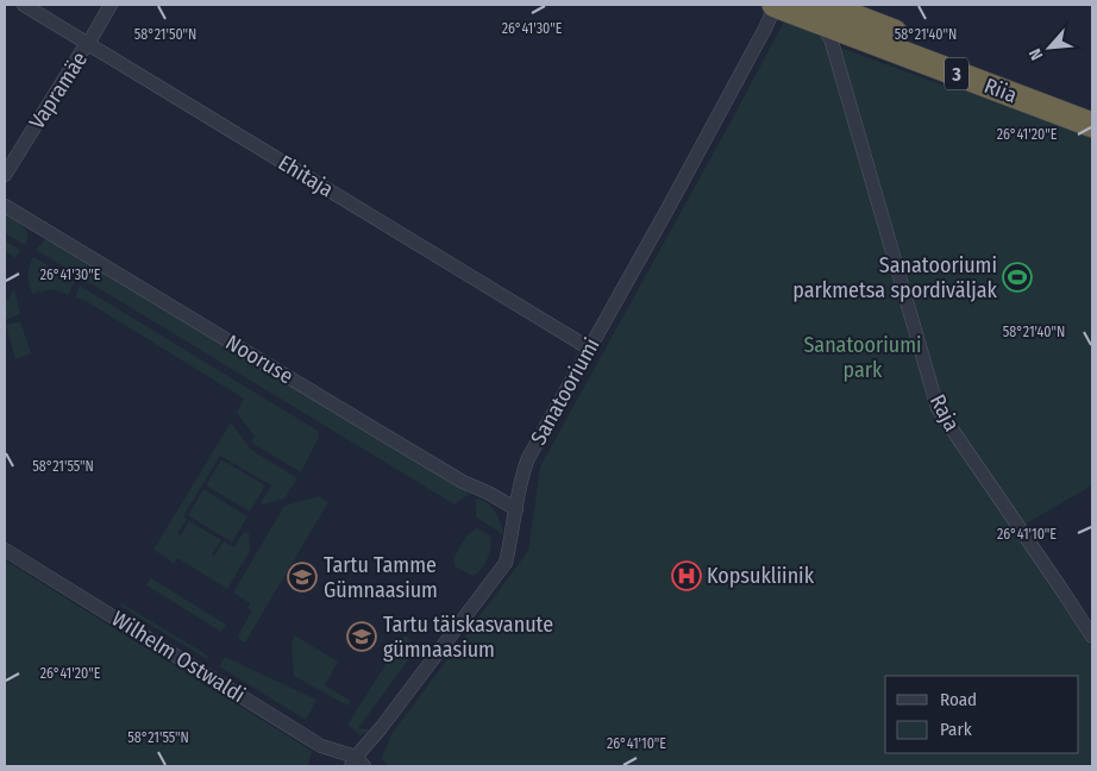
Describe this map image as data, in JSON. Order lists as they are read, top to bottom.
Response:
{
  "streets": {
    "highway": ["3", "Riia"],
    "street": [
      "Vapramäe",
      "Ehitaja",
      "Nooruse",
      "Sanatooriumi",
      "Raja",
      "Wilhelm Ostwaldi"
    ]
  },
  "crossings": [
    ["Vapramäe", "Ehitaja"],
    ["Riia", "Sanatooriumi"],
    ["Riia", "Raja"],
    ["Ehitaja", "Sanatooriumi"],
    ["Nooruse", "Sanatooriumi"],
    ["Sanatooriumi", "Wilhelm Ostwaldi"]
  ],
  "parks": ["Sanatooriumi park"],
  "places": {
    "sports": ["Sanatooriumi parkmetsa spordiväljak"],
    "hospital": ["Kopsukliinik"],
    "school or university": ["Tartu Tamme Gümnaasium", "Tartu täiskasvanute gümnaasium"]
  },
  "legend": ["Road", "Park"],
  "north": "bottom left",
  "coordinates": [
    "26°41'30\"E",
    "58°21'50\"N",
    "58°21'40\"N",
    "26°41'20\"E",
    "58°21'55\"N",
    "26°41'10\"E"
  ]
}
